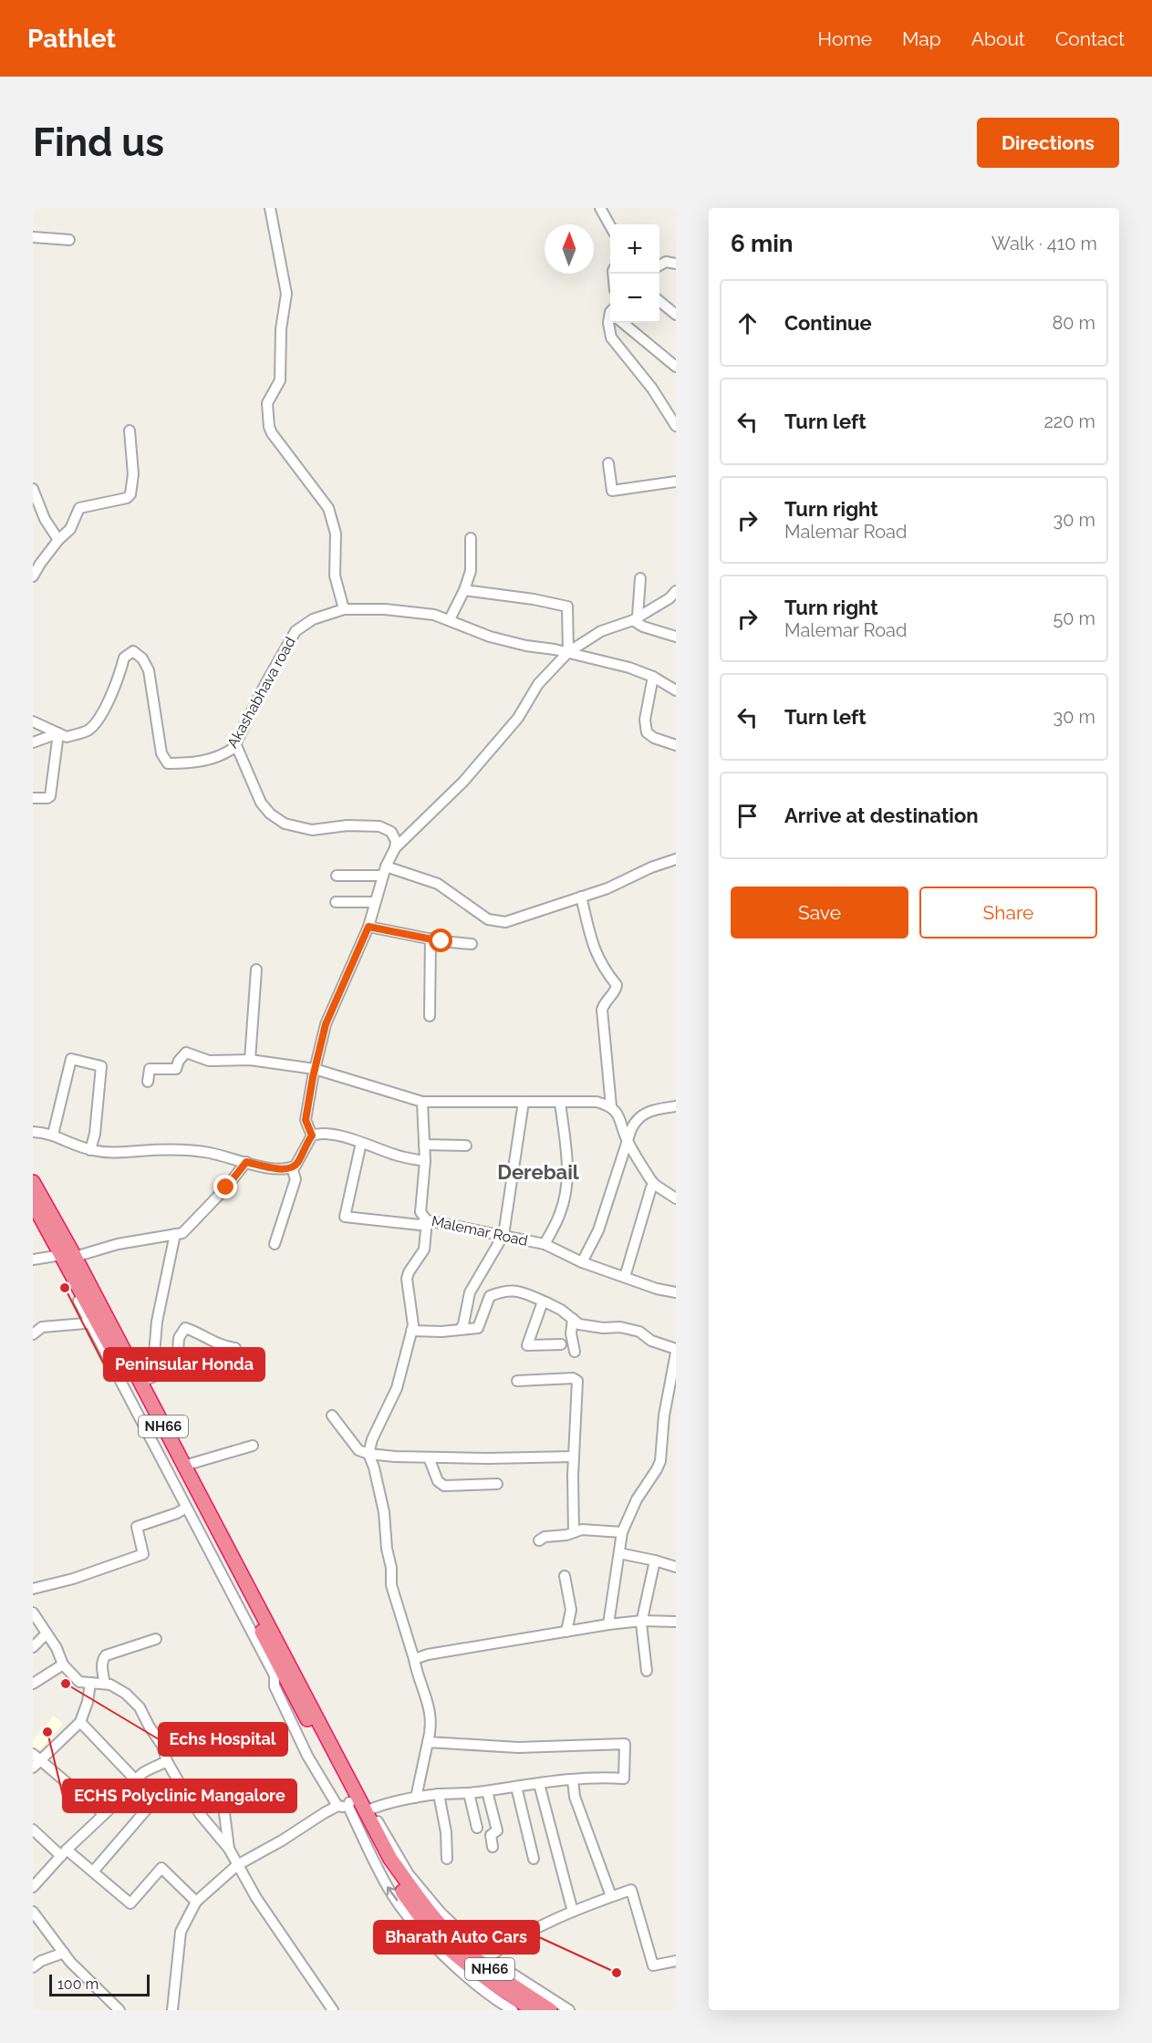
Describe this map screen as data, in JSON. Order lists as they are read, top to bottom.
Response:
{
  "streets": {
    "highway": ["NH66"],
    "street": ["Akashabhava road", "Malemar Road"]
  },
  "districts": ["Derebail"],
  "places": [
    "Peninsular Honda",
    "Echs Hospital",
    "ECHS Polyclinic Mangalore",
    "Bharath Auto Cars"
  ],
  "scale_bar": "100 m",
  "north": "top",
  "page": {
    "header": "Pathlet",
    "nav": [
      "Home",
      "Map",
      "About",
      "Contact"
    ],
    "buttons": [
      "Directions",
      ["Save", "Share"]
    ],
    "title": "Find us",
    "heading": ["6 min", "Walk · 410 m"],
    "map_buttons": ["+", "−"],
    "list": [
      ["Continue", "80 m"],
      ["Turn left", "220 m"],
      ["Turn right", "Malemar Road", "30 m"],
      ["Turn right", "Malemar Road", "50 m"],
      ["Turn left", "30 m"],
      "Arrive at destination"
    ],
    "scale": "100 m"
  }
}
